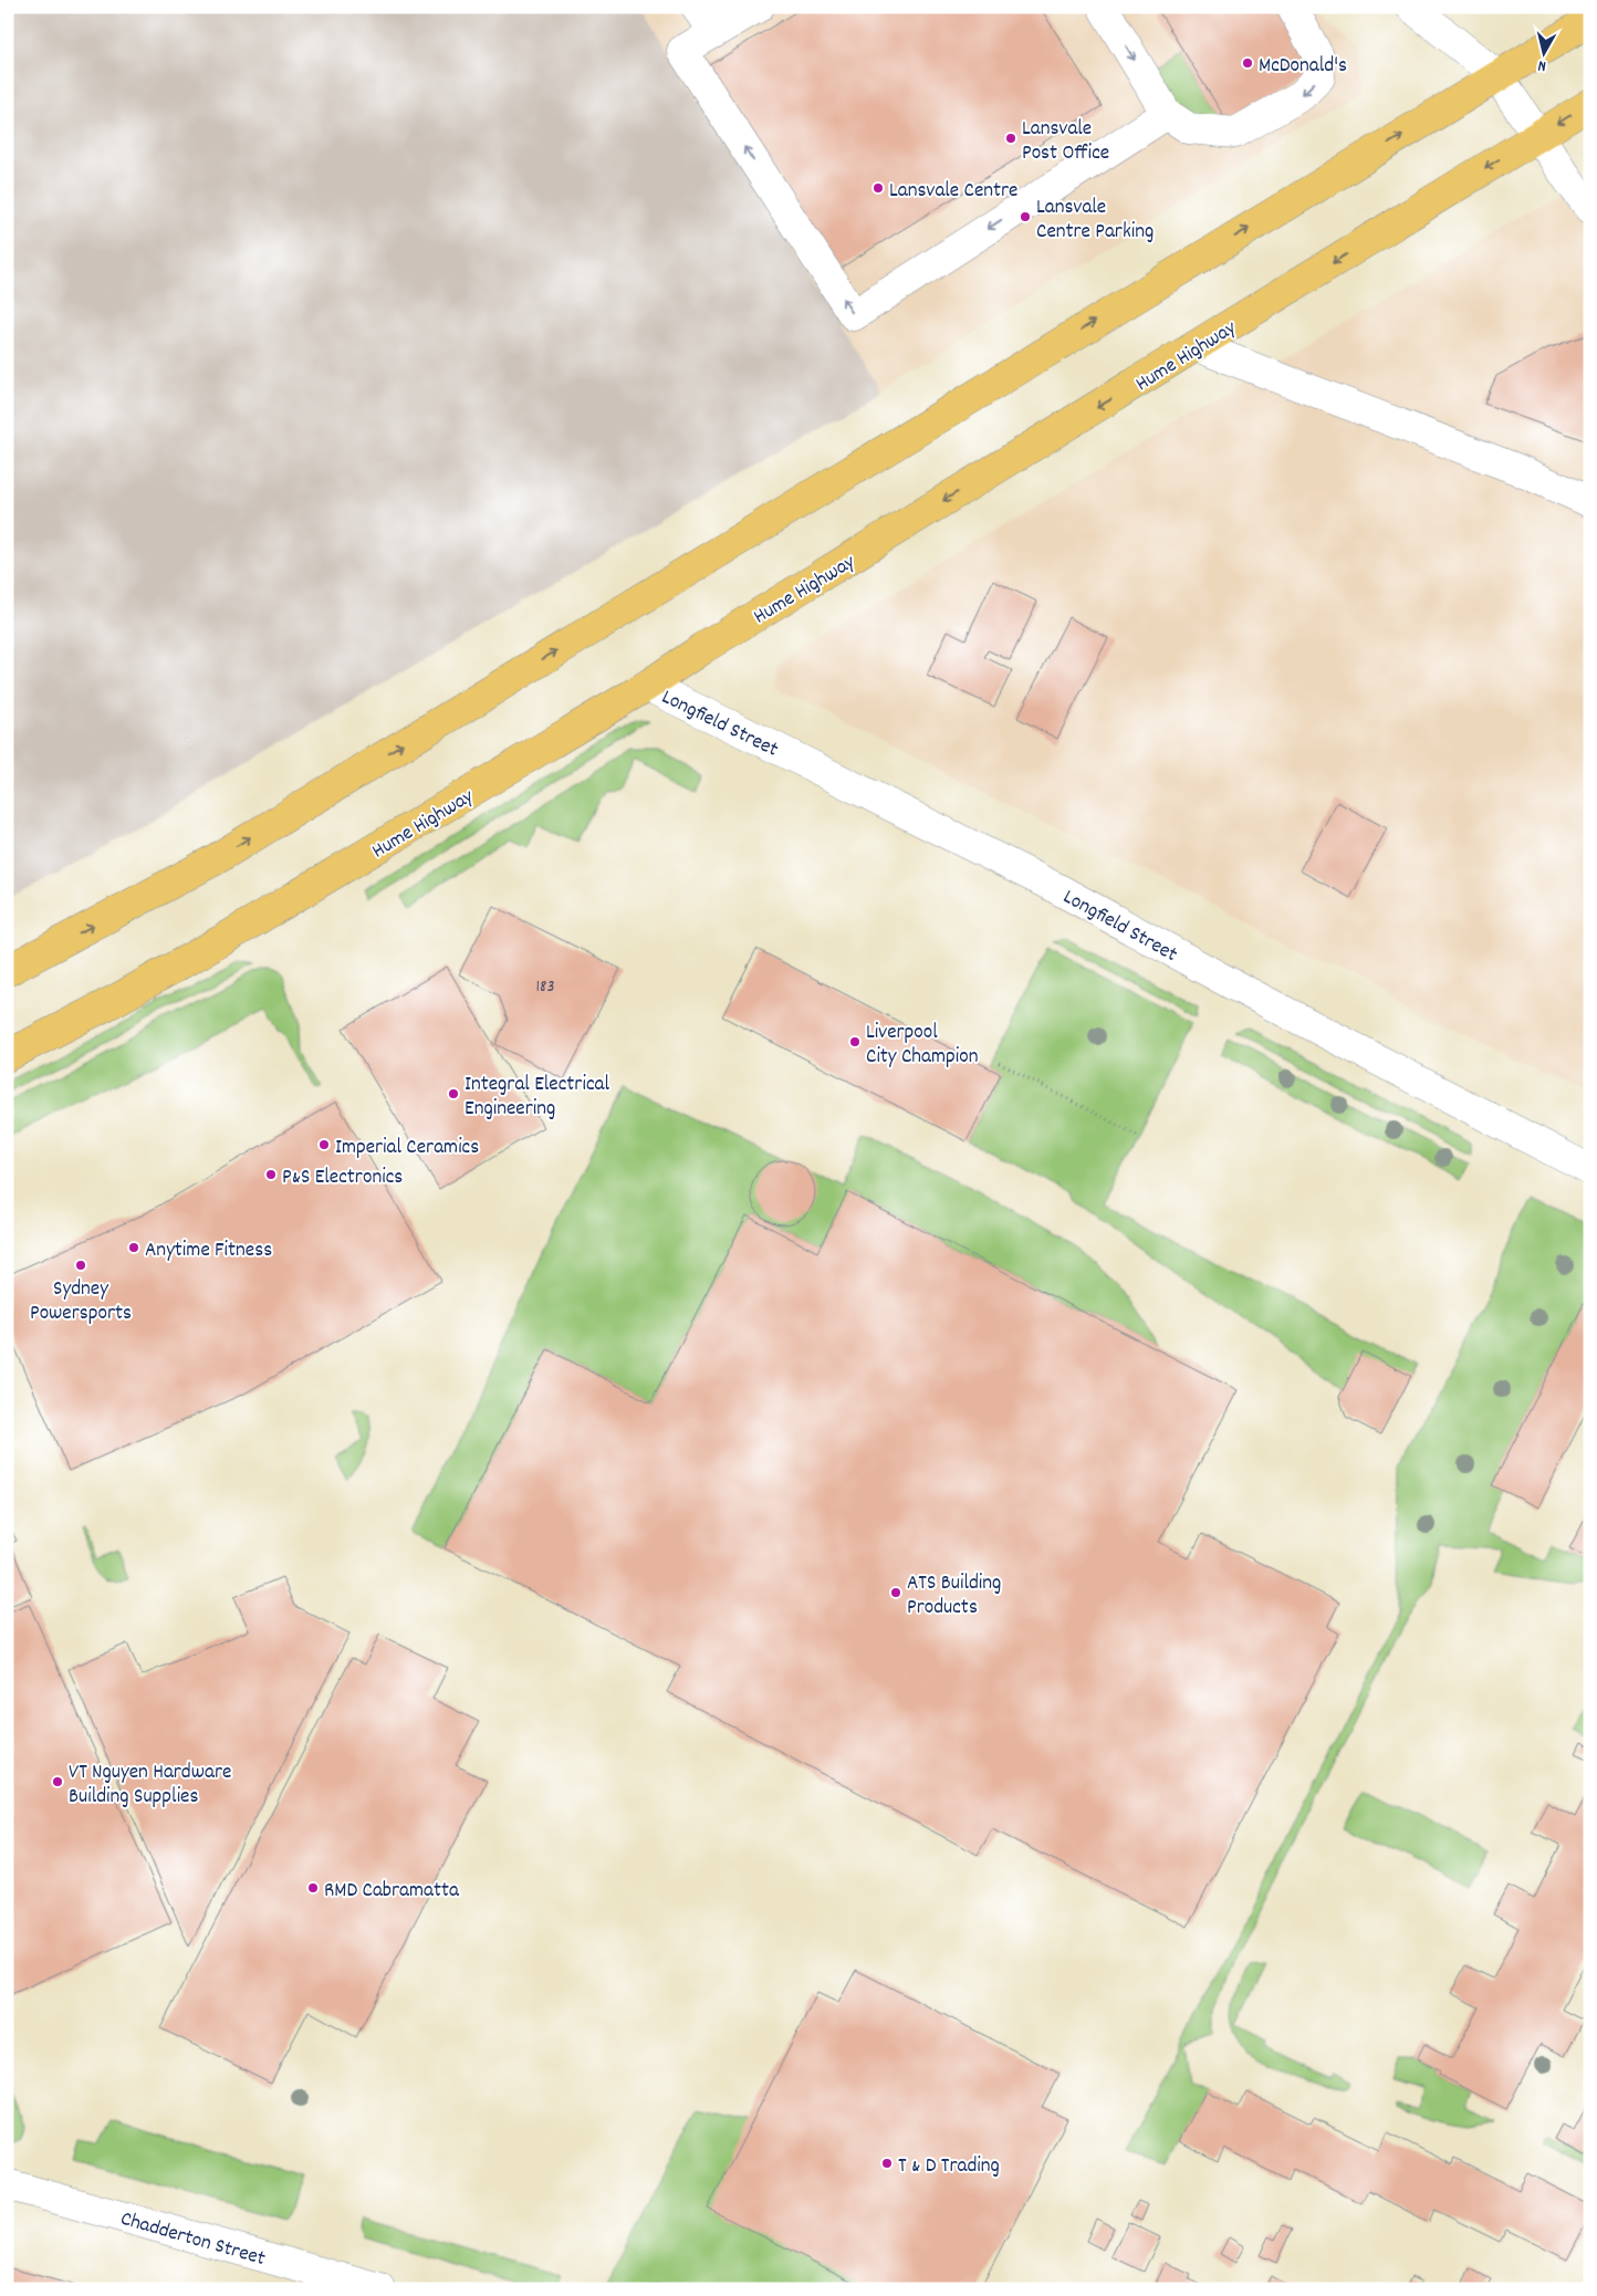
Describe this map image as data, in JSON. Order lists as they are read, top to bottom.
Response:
{
  "streets": {
    "highway": ["Hume Highway"],
    "street": ["Longfield Street", "Chadderton Street"]
  },
  "crossings": [
    ["Hume Highway", "Longfield Street"]
  ],
  "places": [
    "McDonald's",
    "Lansvale Post Office",
    "Lansvale Centre",
    "Lansvale Centre Parking",
    "Liverpool City Champion",
    "Integral Electrical Engineering",
    "Imperial Ceramics",
    "P&S Electronics",
    "Anytime Fitness",
    "Sydney Powersports",
    "ATS Building Products",
    "VT Nguyen Hardware Building Supplies",
    "RMD Cabramatta",
    "T & D Trading"
  ],
  "house_numbers": ["183"],
  "north": "bottom"
}
